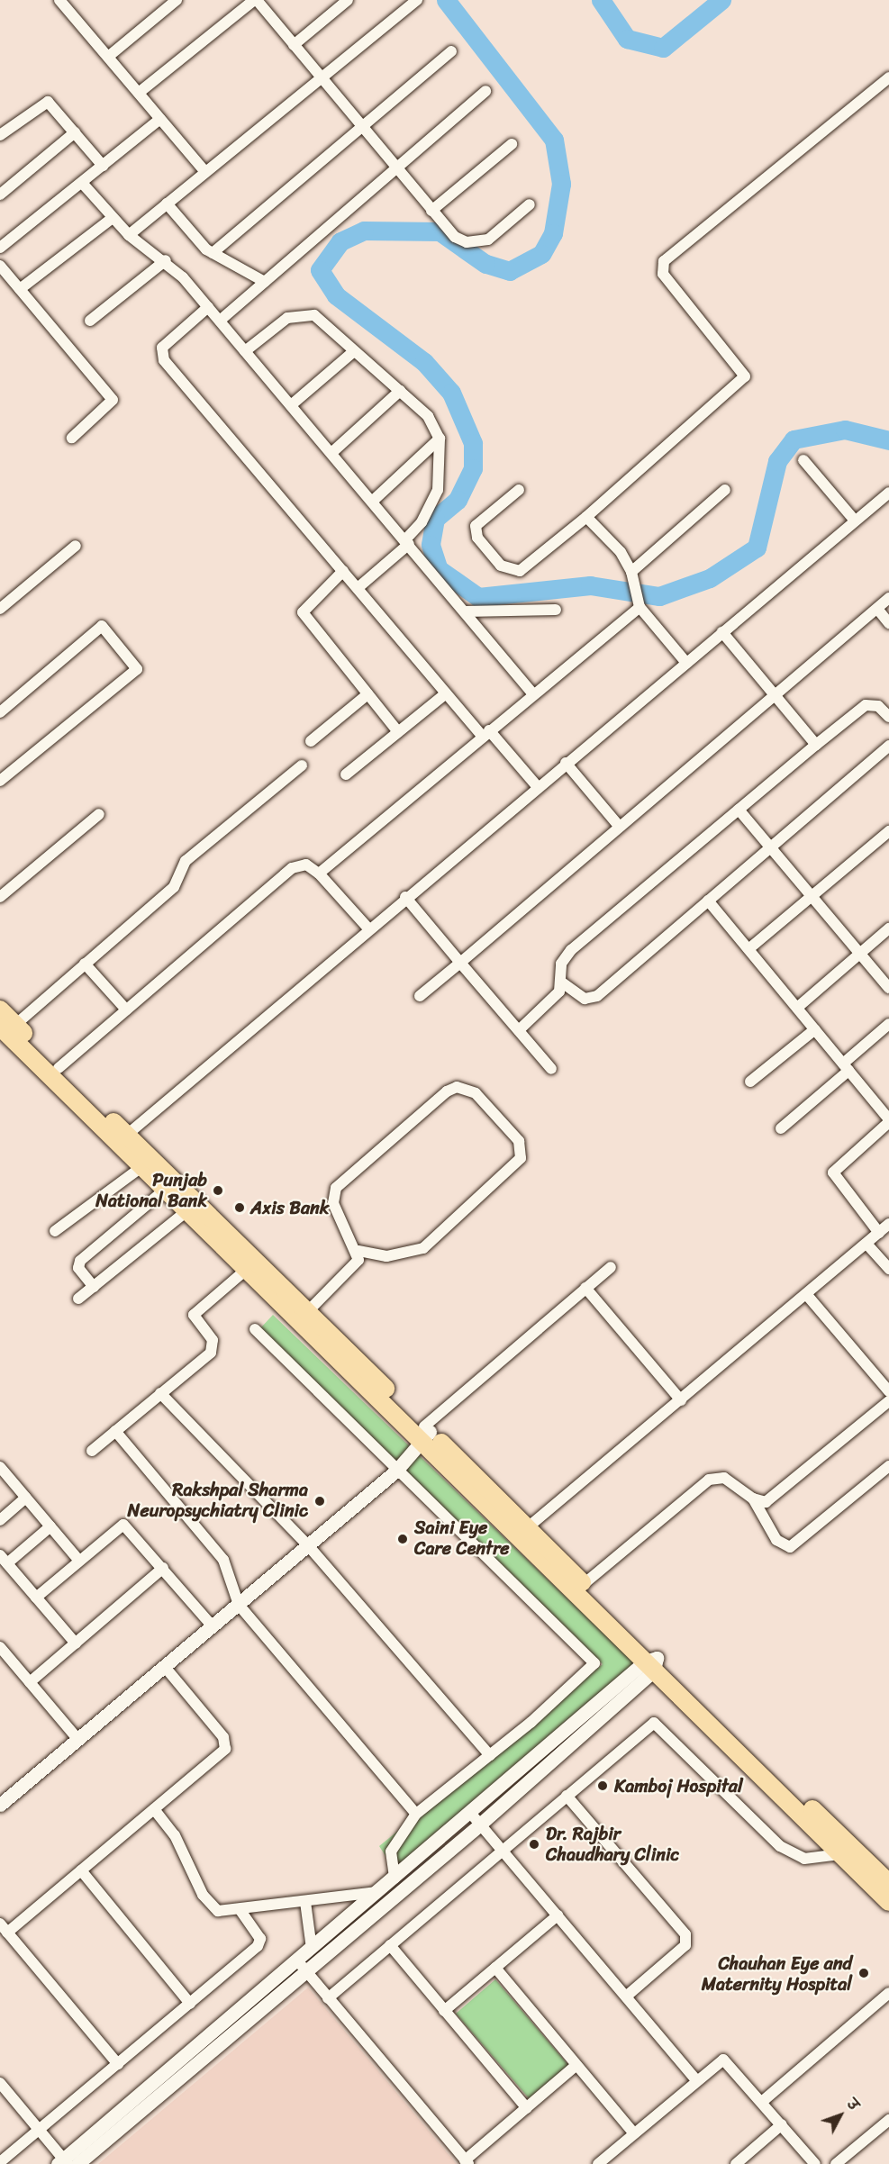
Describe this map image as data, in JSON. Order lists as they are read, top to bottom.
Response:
{
  "places": [
    "Punjab National Bank",
    "Axis Bank",
    "Rakshpal Sharma Neuropsychiatry Clinic",
    "Saini Eye Care Centre",
    "Kamboj Hospital",
    "Dr. Rajbir Chaudhary Clinic",
    "Chauhan Eye and Maternity Hospital"
  ],
  "north": "top right"
}
